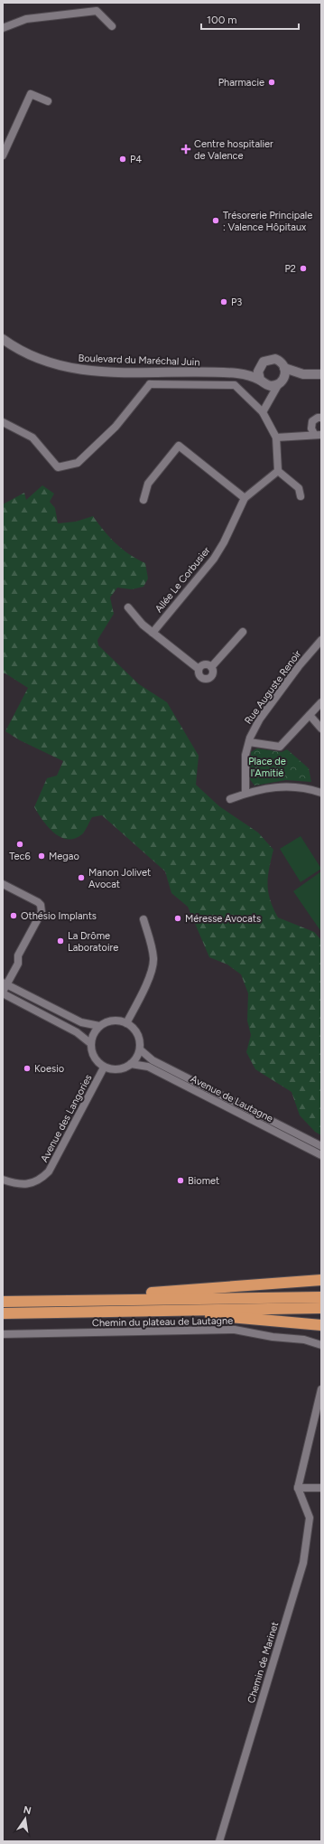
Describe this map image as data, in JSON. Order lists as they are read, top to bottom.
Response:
{
  "streets": {
    "main road": ["Boulevard du Maréchal Juin"],
    "street": [
      "Allée Le Corbusier",
      "Rue Auguste Renoir",
      "Avenue de Lautagne",
      "Avenue des Langories",
      "Chemin du plateau de Lautagne",
      "Chemin de Marinet"
    ]
  },
  "crossings": [
    ["Avenue de Lautagne", "Avenue des Langories"]
  ],
  "parks": ["Place de l'Amitié"],
  "places": {
    "other": [
      "Pharmacie",
      "P4",
      "Trésorerie Principale : Valence Hôpitaux",
      "P2",
      "P3",
      "Tec6",
      "Megao",
      "Manon Jolivet Avocat",
      "Othésio Implants",
      "Méresse Avocats",
      "La Drôme Laboratoire",
      "Koesio",
      "Biomet"
    ],
    "health": ["Centre hospitalier de Valence"]
  },
  "scale_bar": "100 m",
  "north": "top"
}
